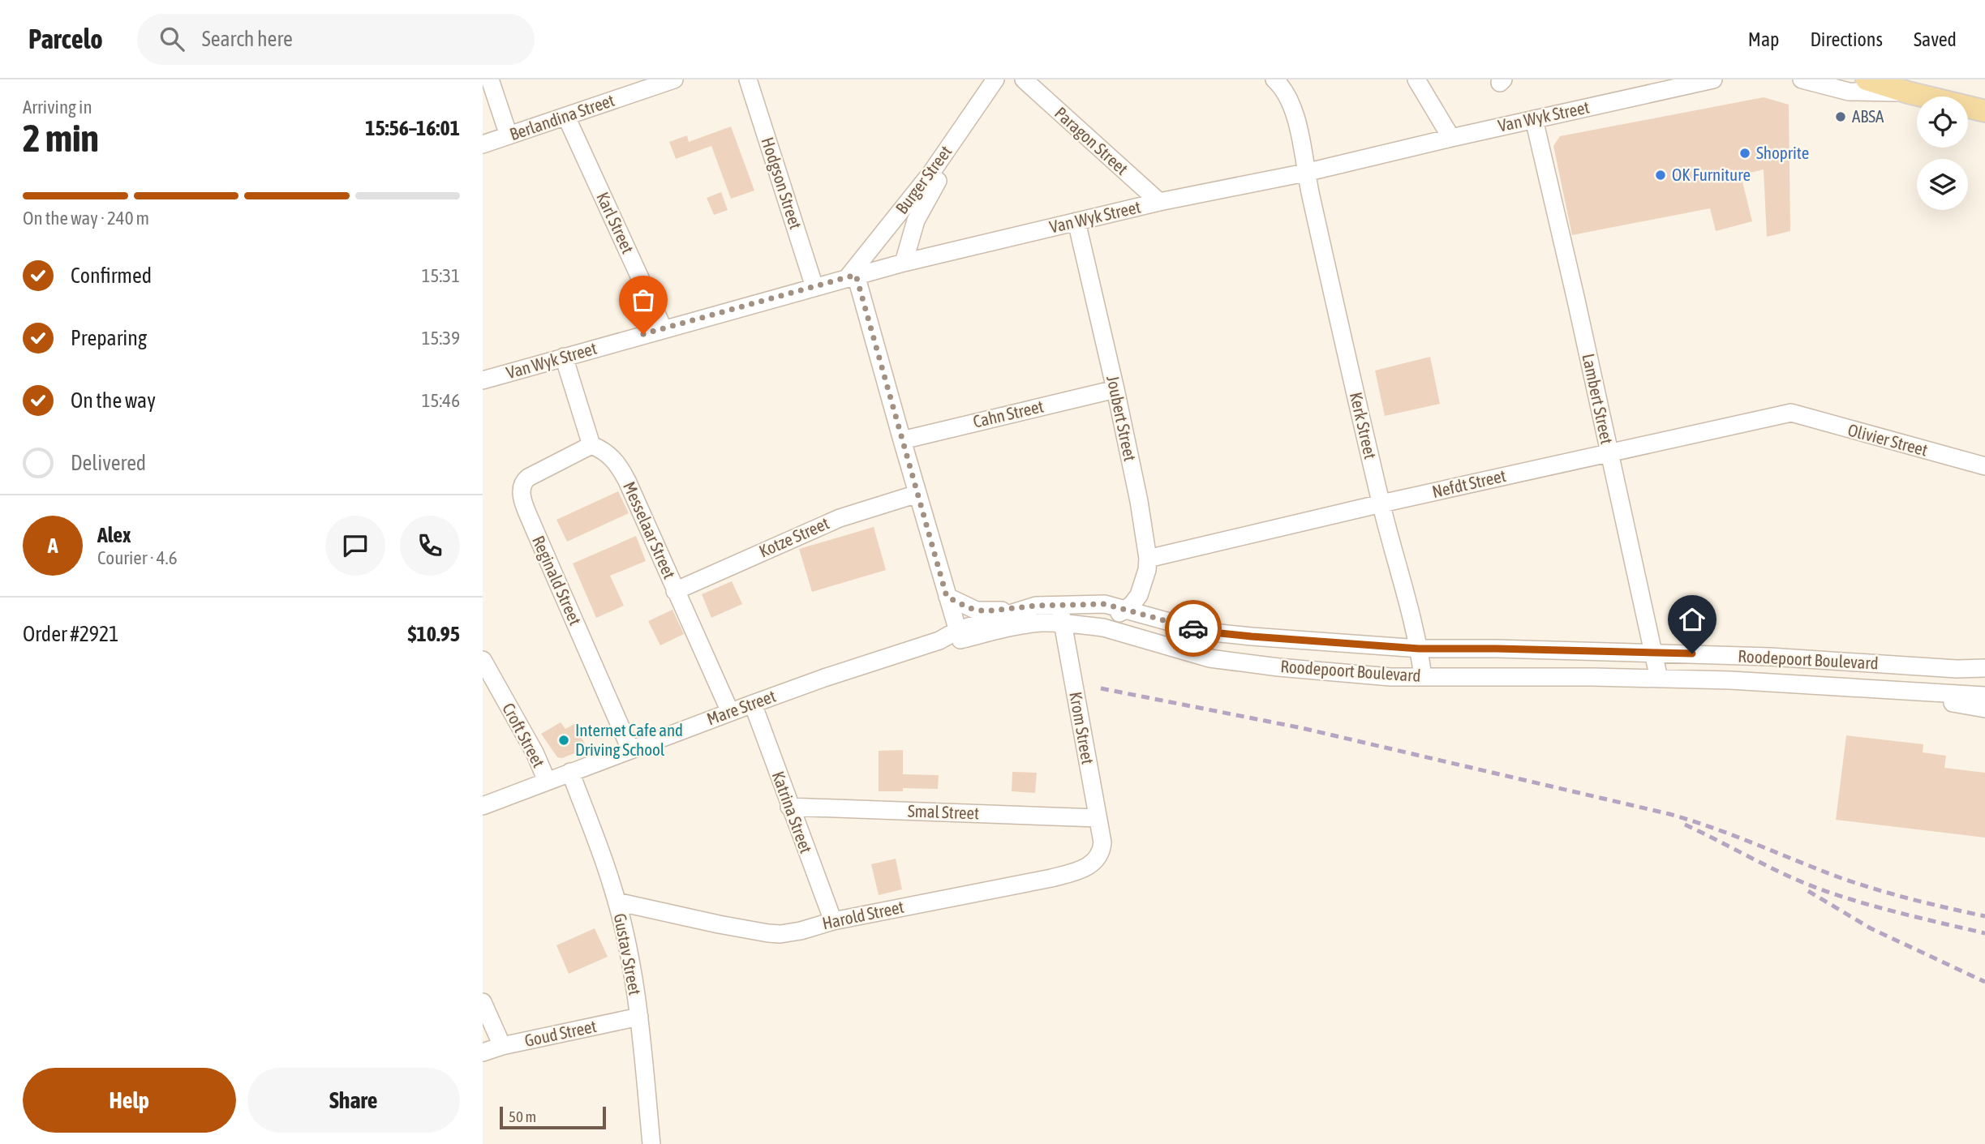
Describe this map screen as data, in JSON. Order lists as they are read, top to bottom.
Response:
{
  "streets": {
    "street": [
      "Van Wyk Street",
      "Berlandina Street",
      "Paragon Street",
      "Burger Street",
      "Hodgson Street",
      "Karl Street",
      "Lambert Street",
      "Cahn Street",
      "Joubert Street",
      "Kerk Street",
      "Olivier Street",
      "Nefdt Street",
      "Messelaar Street",
      "Kotze Street",
      "Reginald Street",
      "Roodepoort Boulevard",
      "Mare Street",
      "Krom Street",
      "Croft Street",
      "Katrina Street",
      "Smal Street",
      "Harold Street",
      "Gustav Street",
      "Goud Street"
    ]
  },
  "crossings": [
    ["Van Wyk Street", "Paragon Street"],
    ["Van Wyk Street", "Burger Street"],
    ["Van Wyk Street", "Hodgson Street"],
    ["Van Wyk Street", "Karl Street"],
    ["Van Wyk Street", "Lambert Street"],
    ["Van Wyk Street", "Joubert Street"],
    ["Van Wyk Street", "Kerk Street"],
    ["Berlandina Street", "Karl Street"],
    ["Lambert Street", "Nefdt Street"],
    ["Lambert Street", "Roodepoort Boulevard"],
    ["Cahn Street", "Joubert Street"],
    ["Joubert Street", "Nefdt Street"],
    ["Joubert Street", "Roodepoort Boulevard"],
    ["Kerk Street", "Nefdt Street"],
    ["Kerk Street", "Roodepoort Boulevard"],
    ["Olivier Street", "Nefdt Street"],
    ["Messelaar Street", "Kotze Street"],
    ["Messelaar Street", "Reginald Street"],
    ["Messelaar Street", "Mare Street"],
    ["Reginald Street", "Mare Street"],
    ["Roodepoort Boulevard", "Mare Street"],
    ["Roodepoort Boulevard", "Krom Street"],
    ["Mare Street", "Croft Street"],
    ["Mare Street", "Katrina Street"],
    ["Mare Street", "Gustav Street"],
    ["Krom Street", "Smal Street"],
    ["Krom Street", "Harold Street"],
    ["Katrina Street", "Smal Street"],
    ["Katrina Street", "Harold Street"],
    ["Harold Street", "Gustav Street"],
    ["Gustav Street", "Goud Street"]
  ],
  "places": [
    "ABSA",
    "Shoprite",
    "OK Furniture",
    "Internet Cafe and Driving School"
  ],
  "scale_bar": "50 m",
  "page": {
    "header": "Parcelo",
    "search": "Search here",
    "nav": ["Map", "Directions", "Saved"],
    "heading": ["2 min", "Arriving in", "15:56–16:01"],
    "panel": [
      "Alex",
      "Courier · 4.6",
      "Order #2921",
      "$10.95"
    ],
    "bar": "On the way · 240 m",
    "list": [
      ["Confirmed", "15:31"],
      ["Preparing", "15:39"],
      ["On the way", "15:46"],
      "Delivered"
    ],
    "round": "A",
    "buttons": ["Help", "Share"],
    "scale": "50 m"
  }
}
